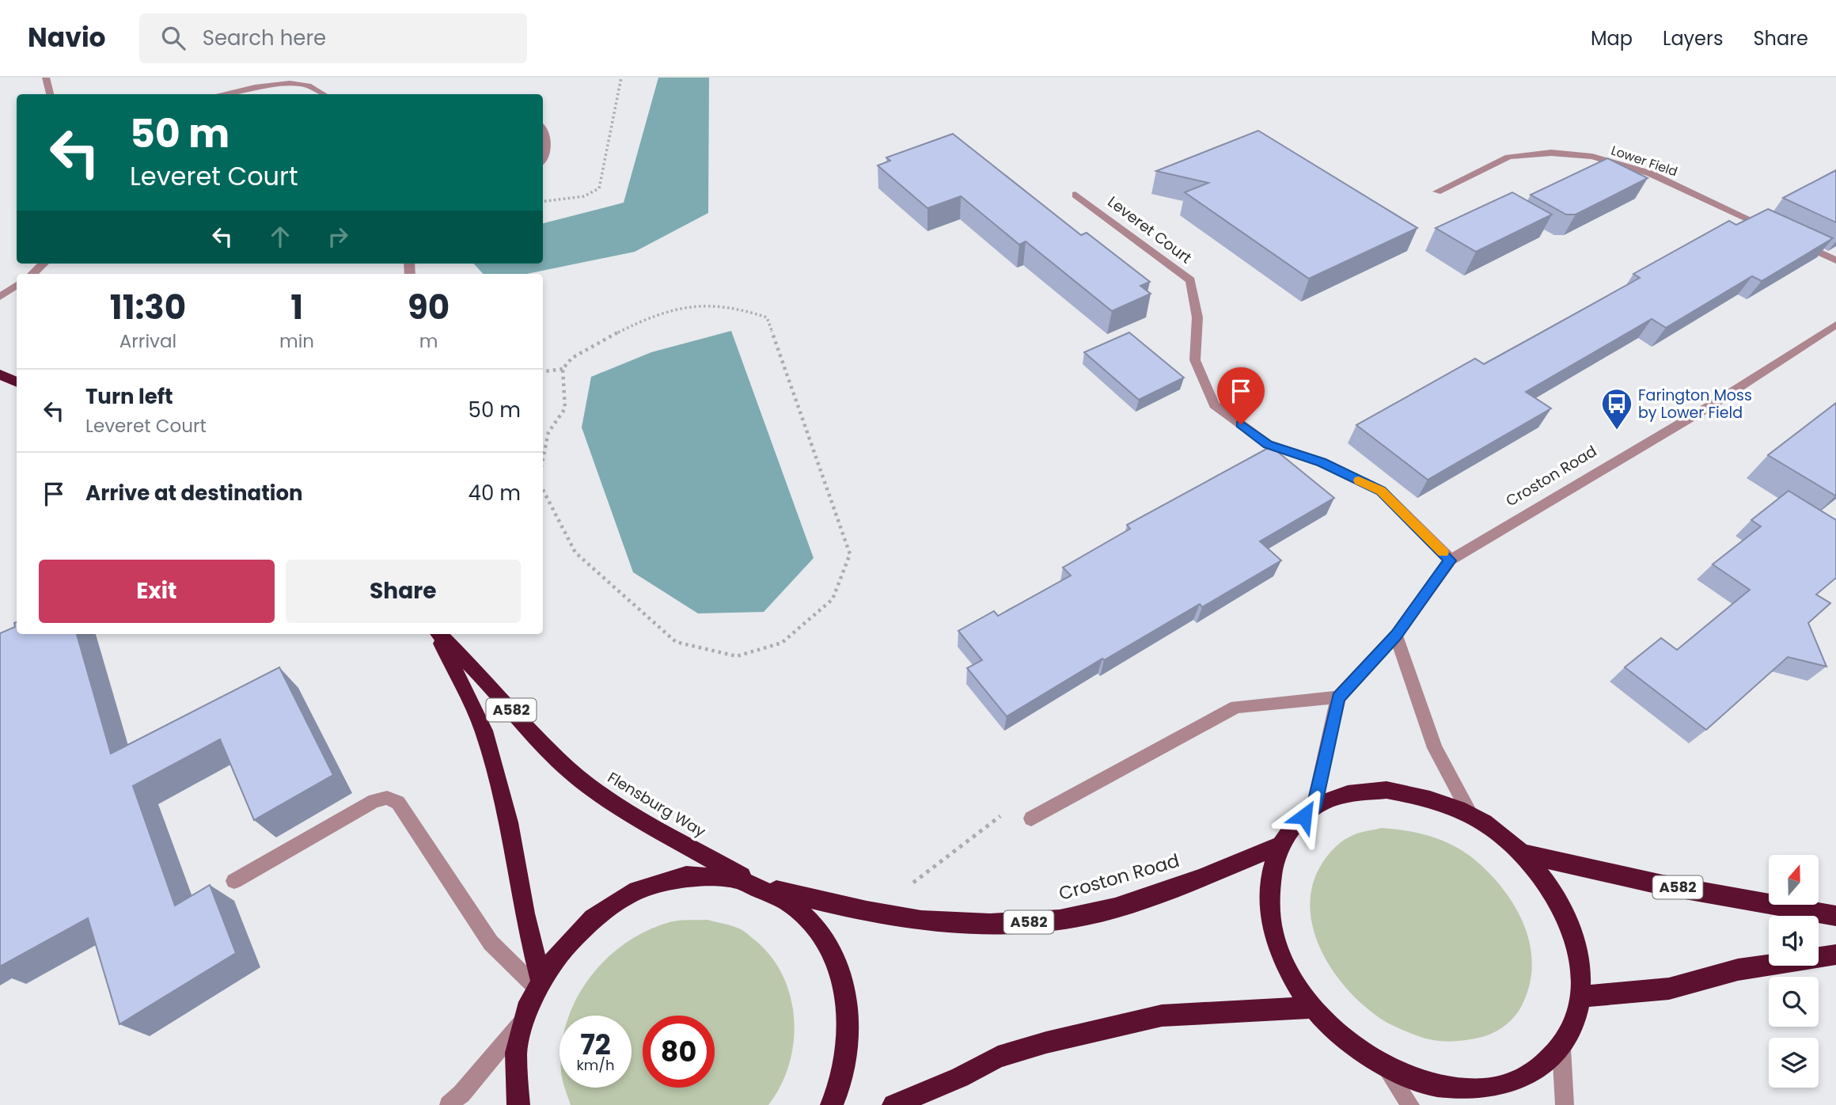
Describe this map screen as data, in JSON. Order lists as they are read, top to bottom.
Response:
{
  "streets": {
    "highway": ["Croston Road", "A582", "Flensburg Way"],
    "street": ["Lower Field", "Leveret Court"]
  },
  "crossings": [
    ["Leveret Court", "Croston Road"],
    ["Croston Road", "A582"],
    ["A582", "Flensburg Way"]
  ],
  "places": {
    "bus stop": ["Farington Moss by Lower Field"]
  },
  "north": "top",
  "page": {
    "header": "Navio",
    "search": "Search here",
    "nav": ["Map", "Layers", "Share"],
    "turn": ["50 m", "Leveret Court"],
    "eta": [
      "11:30",
      "Arrival",
      "1",
      "min",
      "90",
      "m"
    ],
    "list": [
      {
        "name": "Turn left",
        "note": "Leveret Court",
        "value": "50 m"
      },
      {
        "name": "Arrive at destination",
        "value": "40 m"
      }
    ],
    "buttons": ["Exit", "Share"],
    "speed": "72 km/h",
    "limit": "80"
  }
}
